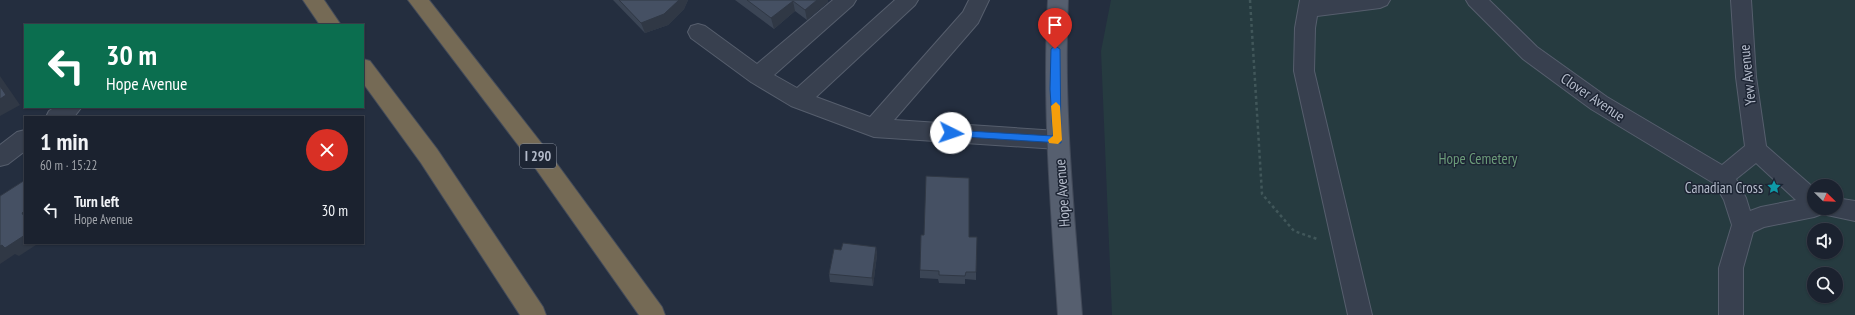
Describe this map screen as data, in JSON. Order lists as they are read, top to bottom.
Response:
{
  "streets": {
    "highway": ["I 290"],
    "main road": ["Hope Avenue"],
    "street": ["Yew Avenue", "Clover Avenue"]
  },
  "parks": ["Hope Cemetery"],
  "places": {
    "place": ["Canadian Cross"]
  },
  "north": "bottom right",
  "page": {
    "turn": ["30 m", "Hope Avenue"],
    "heading": ["1 min", "60 m · 15:22"],
    "list": [
      {
        "name": "Turn left",
        "note": "Hope Avenue",
        "value": "30 m"
      }
    ]
  }
}
